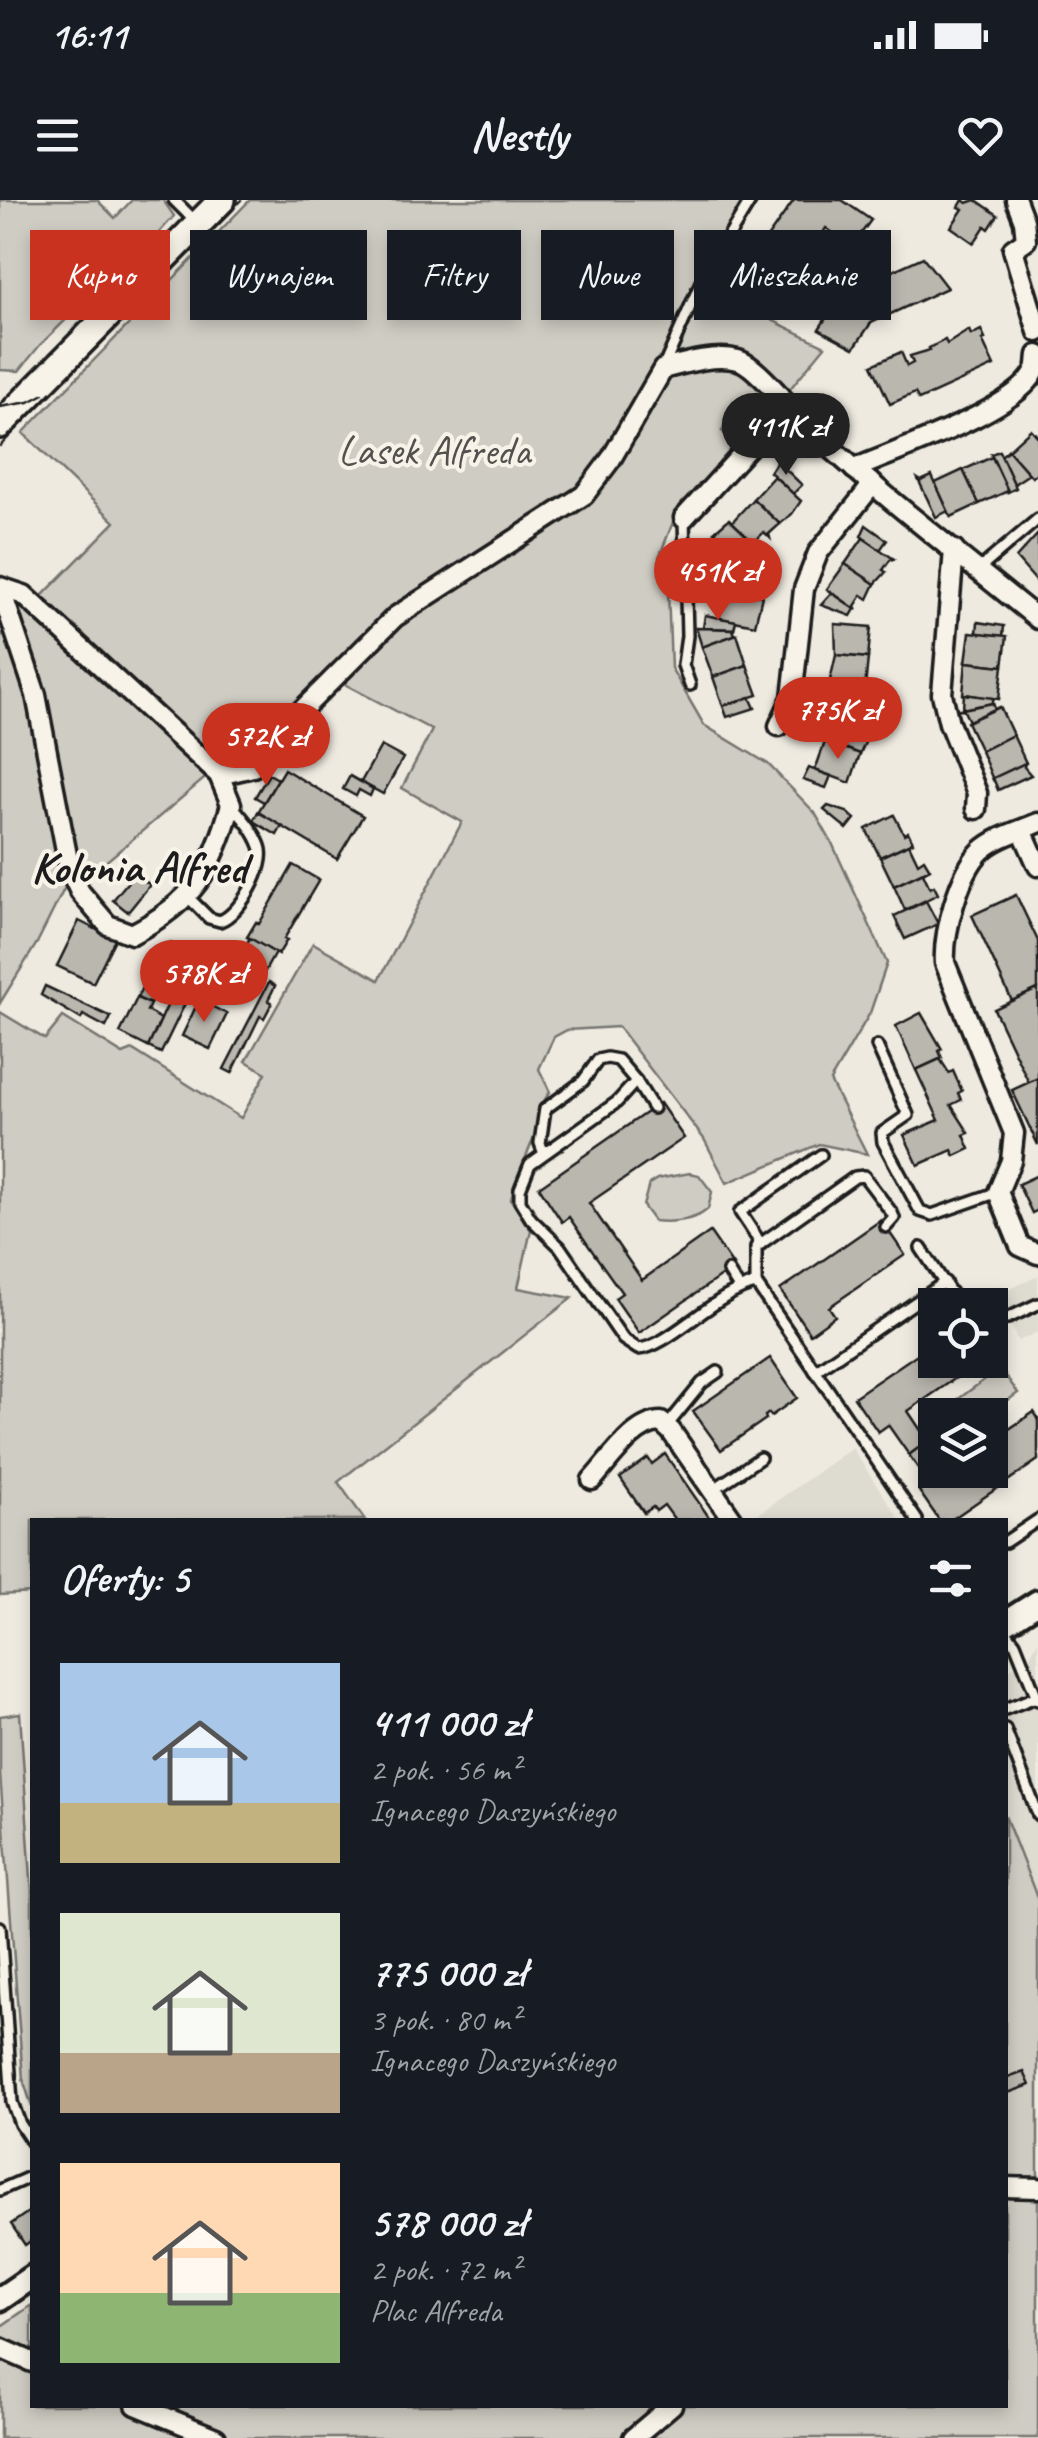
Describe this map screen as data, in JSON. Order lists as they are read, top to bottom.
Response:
{
  "districts": ["Kolonia Alfred"],
  "parks": ["Lasek Alfreda"],
  "page": {
    "status": "16:11",
    "header": "Nestly",
    "chip": [
      "Kupno",
      "Wynajem",
      "Filtry",
      "Nowe",
      "Mieszkanie"
    ],
    "price": [
      "411K zł",
      "451K zł",
      "775K zł",
      "572K zł",
      "578K zł"
    ],
    "heading": "Oferty: 5",
    "list": [
      {
        "name": "411 000 zł",
        "note": "2 pok. · 56 m² · Ignacego Daszyńskiego"
      },
      {
        "name": "775 000 zł",
        "note": "3 pok. · 80 m² · Ignacego Daszyńskiego"
      },
      {
        "name": "578 000 zł",
        "note": "2 pok. · 72 m² · Plac Alfreda"
      }
    ]
  }
}
